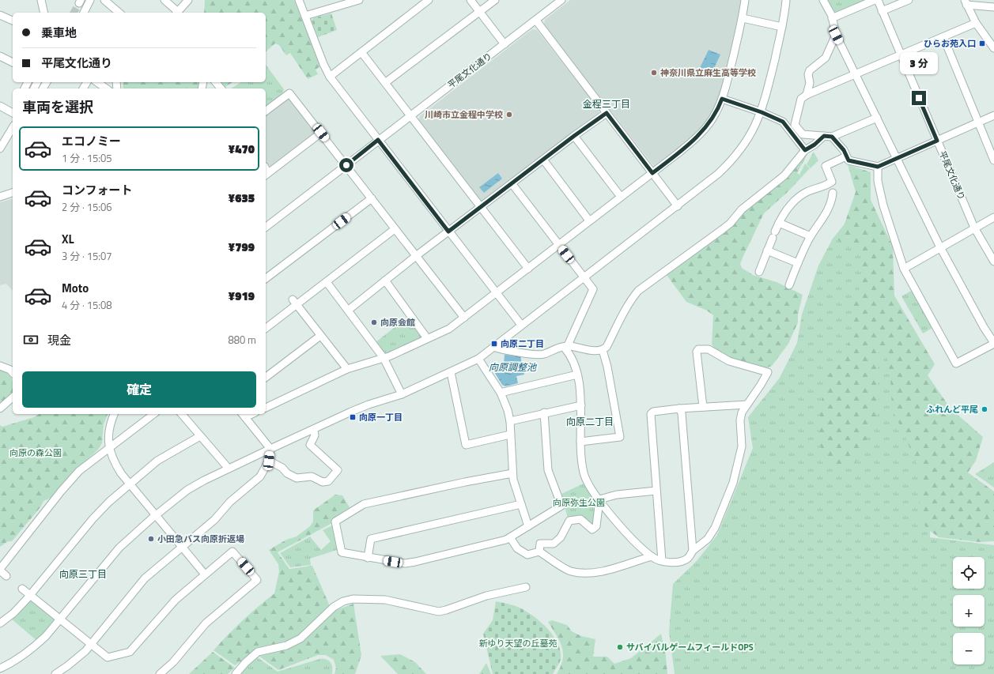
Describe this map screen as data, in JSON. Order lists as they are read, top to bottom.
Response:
{
  "streets": {
    "street": ["平尾文化通り"]
  },
  "districts": ["金程三丁目", "向原二丁目", "向原三丁目"],
  "water": ["向原調整池"],
  "parks": ["向原の森公園", "向原弥生公園", "新ゆり天望の丘墓苑"],
  "places": {
    "transit": ["ひらお苑入口", "向原二丁目", "向原一丁目"],
    "other": [
      "神奈川県立麻生高等学校",
      "川崎市立金程中学校",
      "向原会館",
      "ふれんど平尾",
      "小田急バス向原折返場",
      "サバイバルゲームフィールドOPS"
    ]
  },
  "page": {
    "banner": ["乗車地", "平尾文化通り"],
    "bubble": "3 分",
    "heading": "車両を選択",
    "list": [
      {
        "name": "エコノミー",
        "note": "1 分 · 15:05",
        "value": "¥470"
      },
      {
        "name": "コンフォート",
        "note": "2 分 · 15:06",
        "value": "¥635"
      },
      {
        "name": "XL",
        "note": "3 分 · 15:07",
        "value": "¥799"
      },
      {
        "name": "Moto",
        "note": "4 分 · 15:08",
        "value": "¥919"
      }
    ],
    "pay": ["現金", "880 m"],
    "buttons": "確定",
    "map_buttons": ["+", "−"]
  }
}
